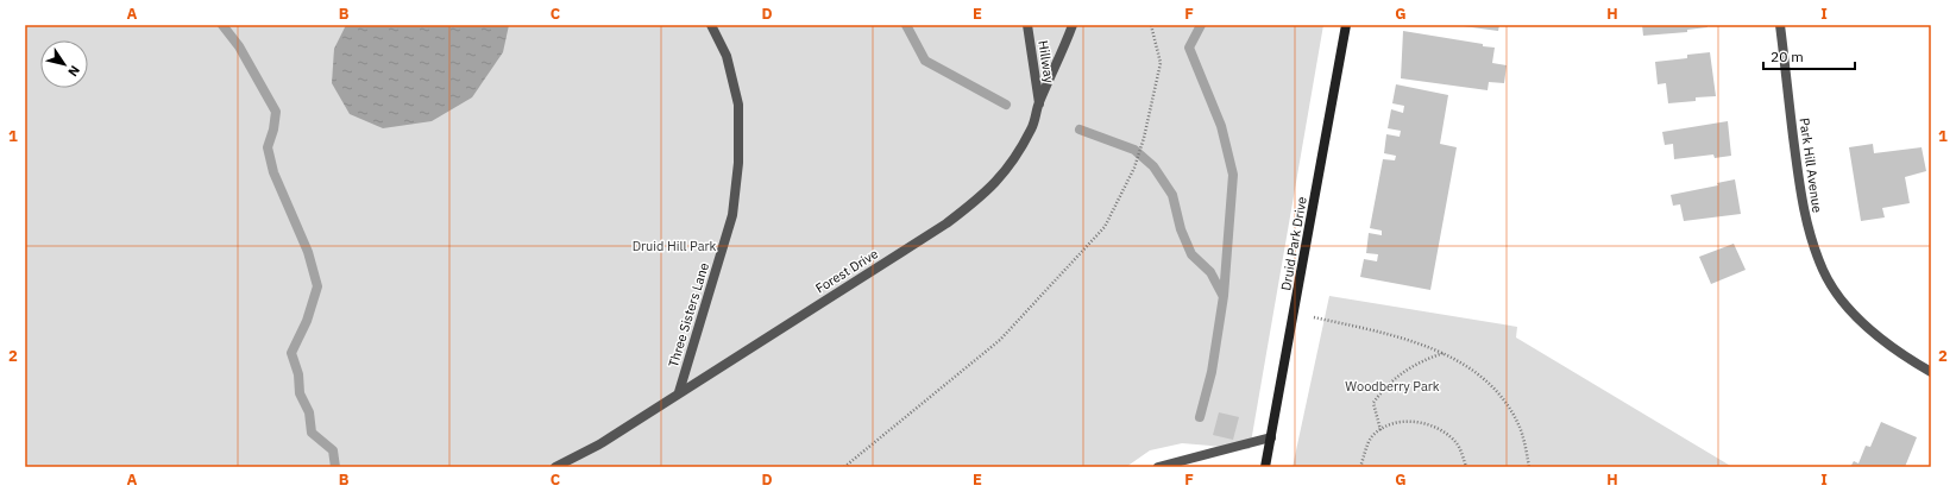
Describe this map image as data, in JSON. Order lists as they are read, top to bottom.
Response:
{
  "streets": {
    "main road": ["Druid Park Drive"],
    "street": [
      "Hillway",
      "Park Hill Avenue",
      "Forest Drive",
      "Three Sisters Lane"
    ]
  },
  "crossings": [
    ["Hillway", "Forest Drive"],
    ["Forest Drive", "Three Sisters Lane"]
  ],
  "parks": ["Druid Hill Park", "Woodberry Park"],
  "scale_bar": "20 m",
  "north": "bottom right",
  "grid": {
    "columns": [
      "A",
      "B",
      "C",
      "D",
      "E",
      "F",
      "G",
      "H",
      "I"
    ],
    "rows": ["1", "2"]
  }
}
